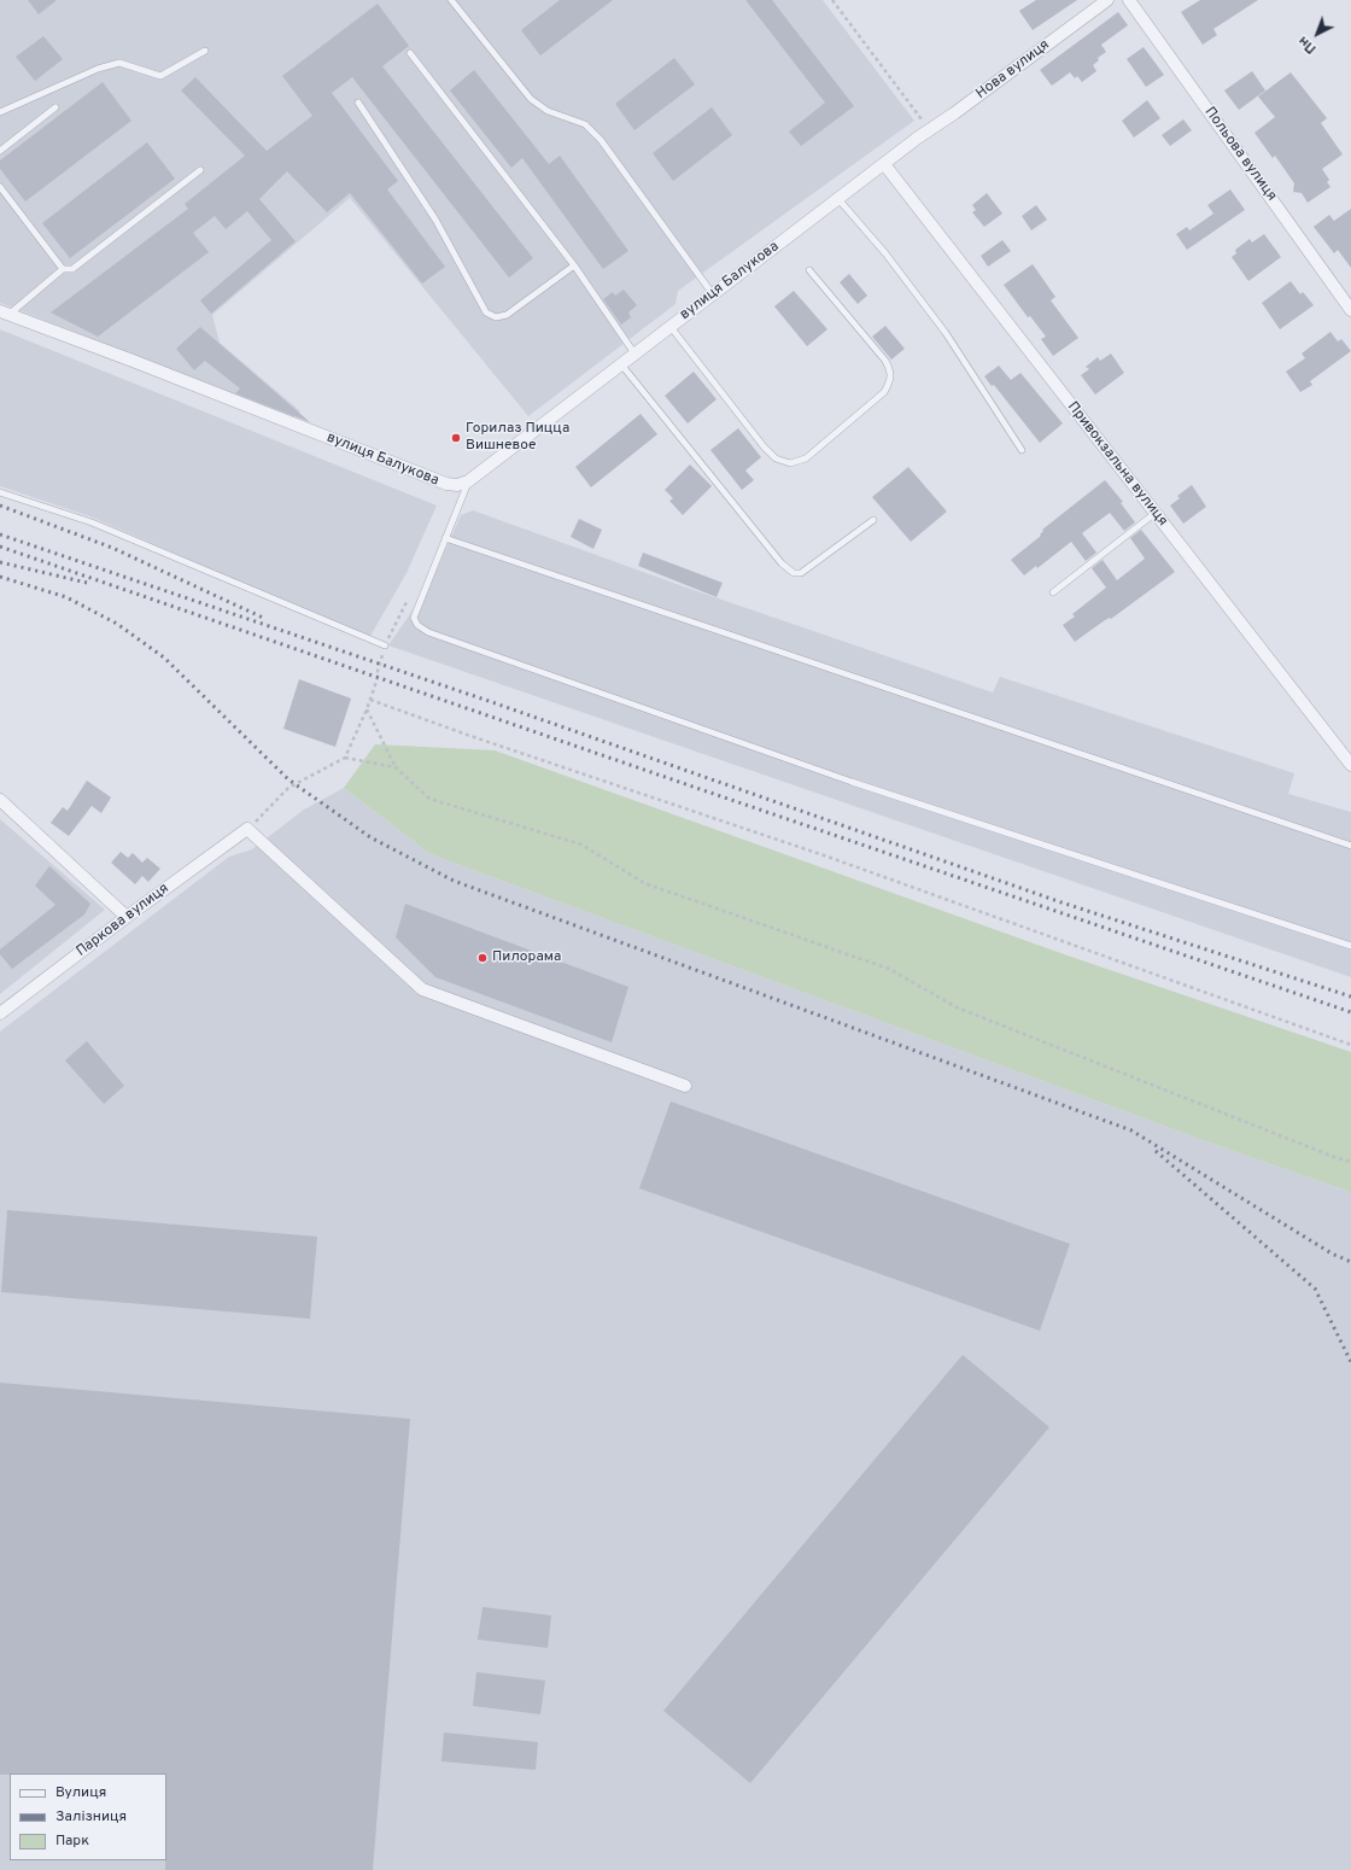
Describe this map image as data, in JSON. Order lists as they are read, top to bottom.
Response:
{
  "streets": {
    "street": [
      "Нова вулиця",
      "Польова вулиця",
      "вулиця Балукова",
      "Привокзальна вулиця",
      "Паркова вулиця"
    ]
  },
  "crossings": [
    ["Нова вулиця", "вулиця Балукова"],
    ["Нова вулиця", "Привокзальна вулиця"],
    ["вулиця Балукова", "Привокзальна вулиця"]
  ],
  "places": ["Горилаз Пицца Вишневое", "Пилорама"],
  "legend": ["Вулиця", "Залізниця", "Парк"],
  "north": "bottom left"
}
